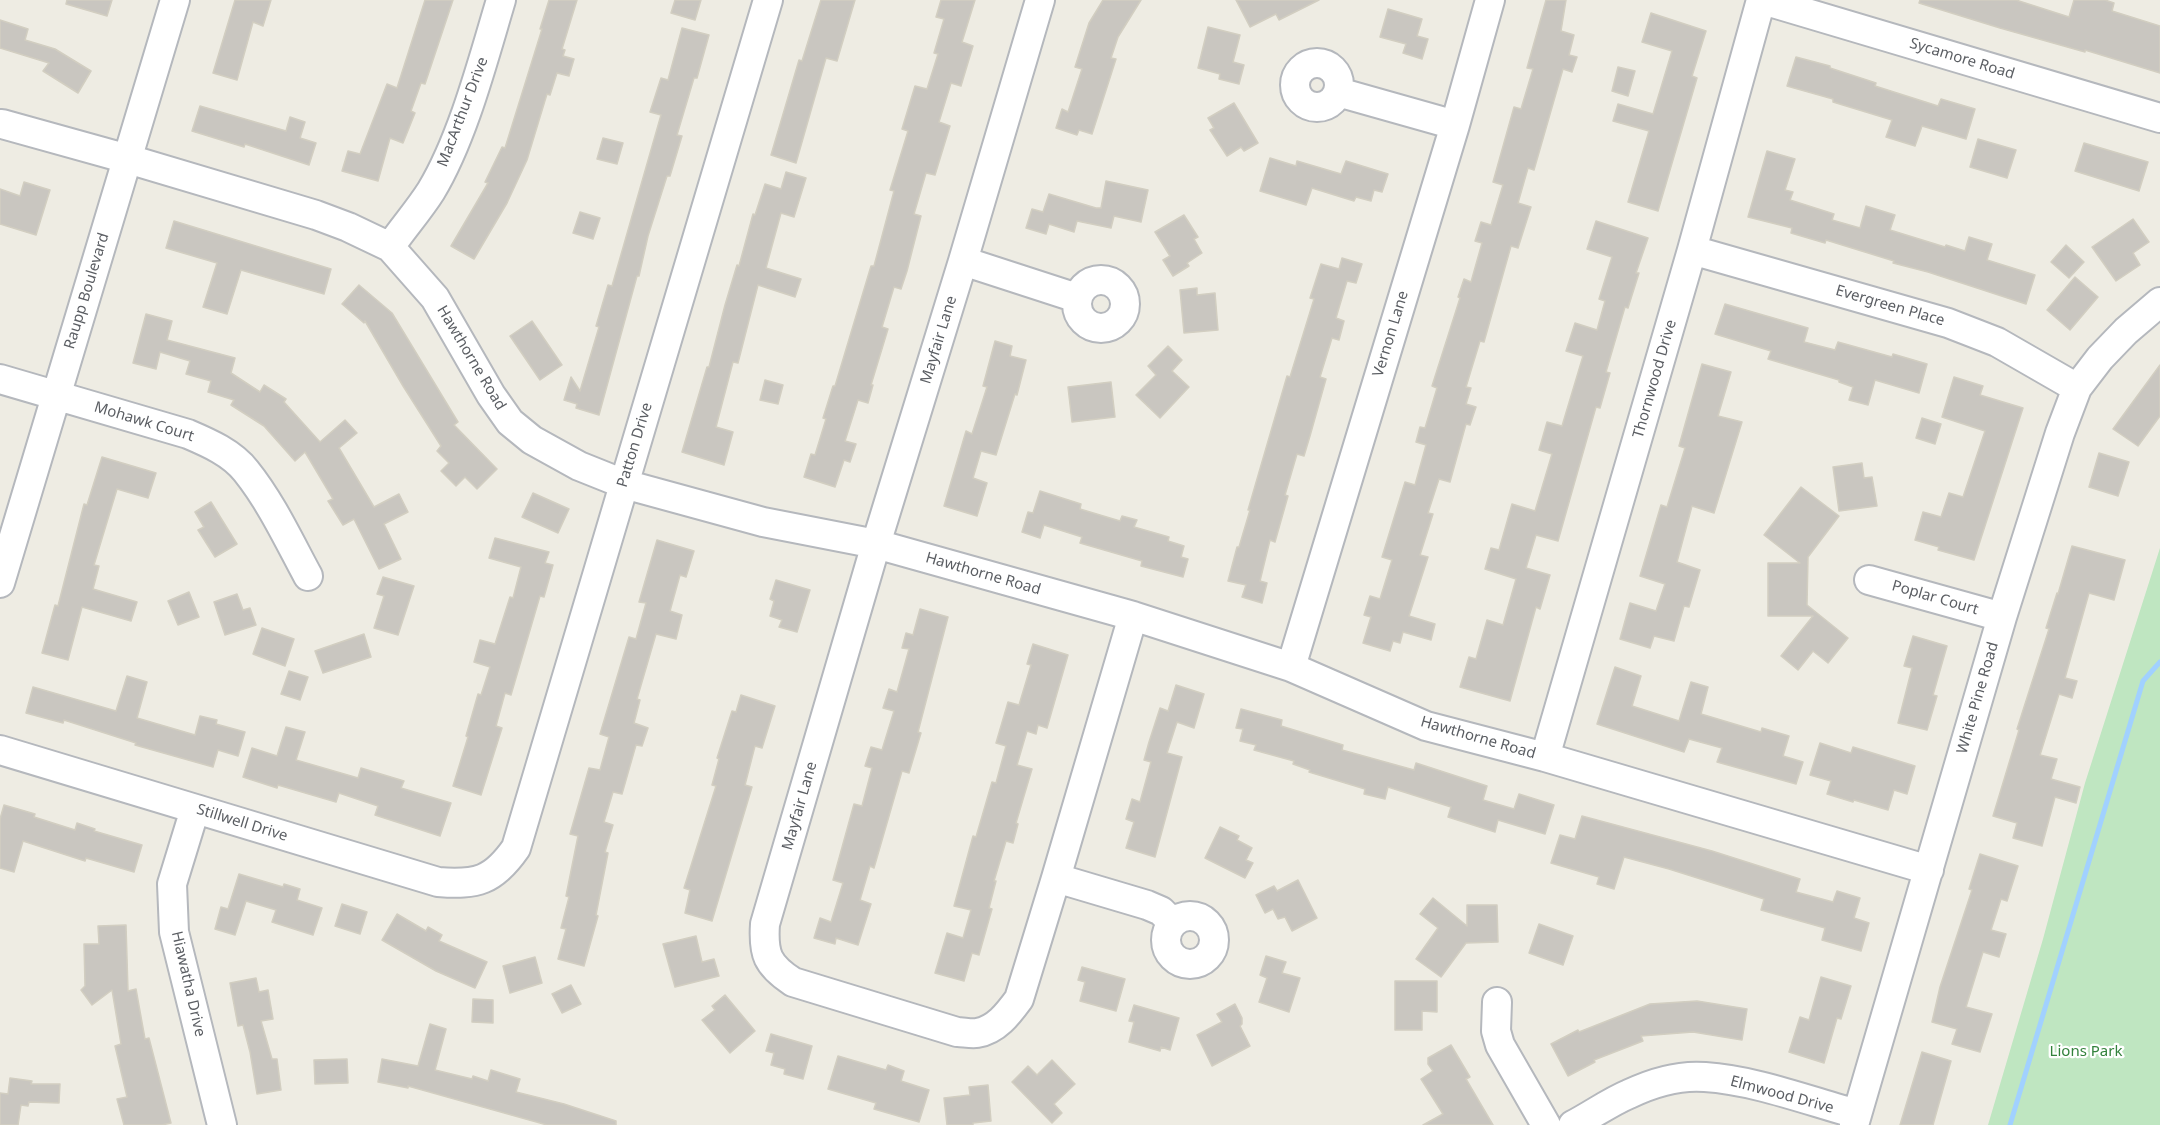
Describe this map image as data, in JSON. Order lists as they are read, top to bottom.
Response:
{
  "streets": {
    "street": [
      "Sycamore Road",
      "MacArthur Drive",
      "Raupp Boulevard",
      "Evergreen Place",
      "Vernon Lane",
      "Mayfair Lane",
      "Hawthorne Road",
      "Thornwood Drive",
      "Mohawk Court",
      "Patton Drive",
      "Poplar Court",
      "White Pine Road",
      "Stillwell Drive",
      "Hiawatha Drive",
      "Elmwood Drive"
    ]
  },
  "crossings": [
    ["Sycamore Road", "Thornwood Drive"],
    ["MacArthur Drive", "Hawthorne Road"],
    ["Raupp Boulevard", "Hawthorne Road"],
    ["Raupp Boulevard", "Mohawk Court"],
    ["Evergreen Place", "Thornwood Drive"],
    ["Evergreen Place", "White Pine Road"],
    ["Vernon Lane", "Hawthorne Road"],
    ["Mayfair Lane", "Hawthorne Road"],
    ["Hawthorne Road", "Thornwood Drive"],
    ["Hawthorne Road", "Patton Drive"],
    ["Hawthorne Road", "White Pine Road"],
    ["Patton Drive", "Stillwell Drive"],
    ["Poplar Court", "White Pine Road"],
    ["White Pine Road", "Elmwood Drive"],
    ["Stillwell Drive", "Hiawatha Drive"]
  ],
  "parks": ["Lions Park"]
}
